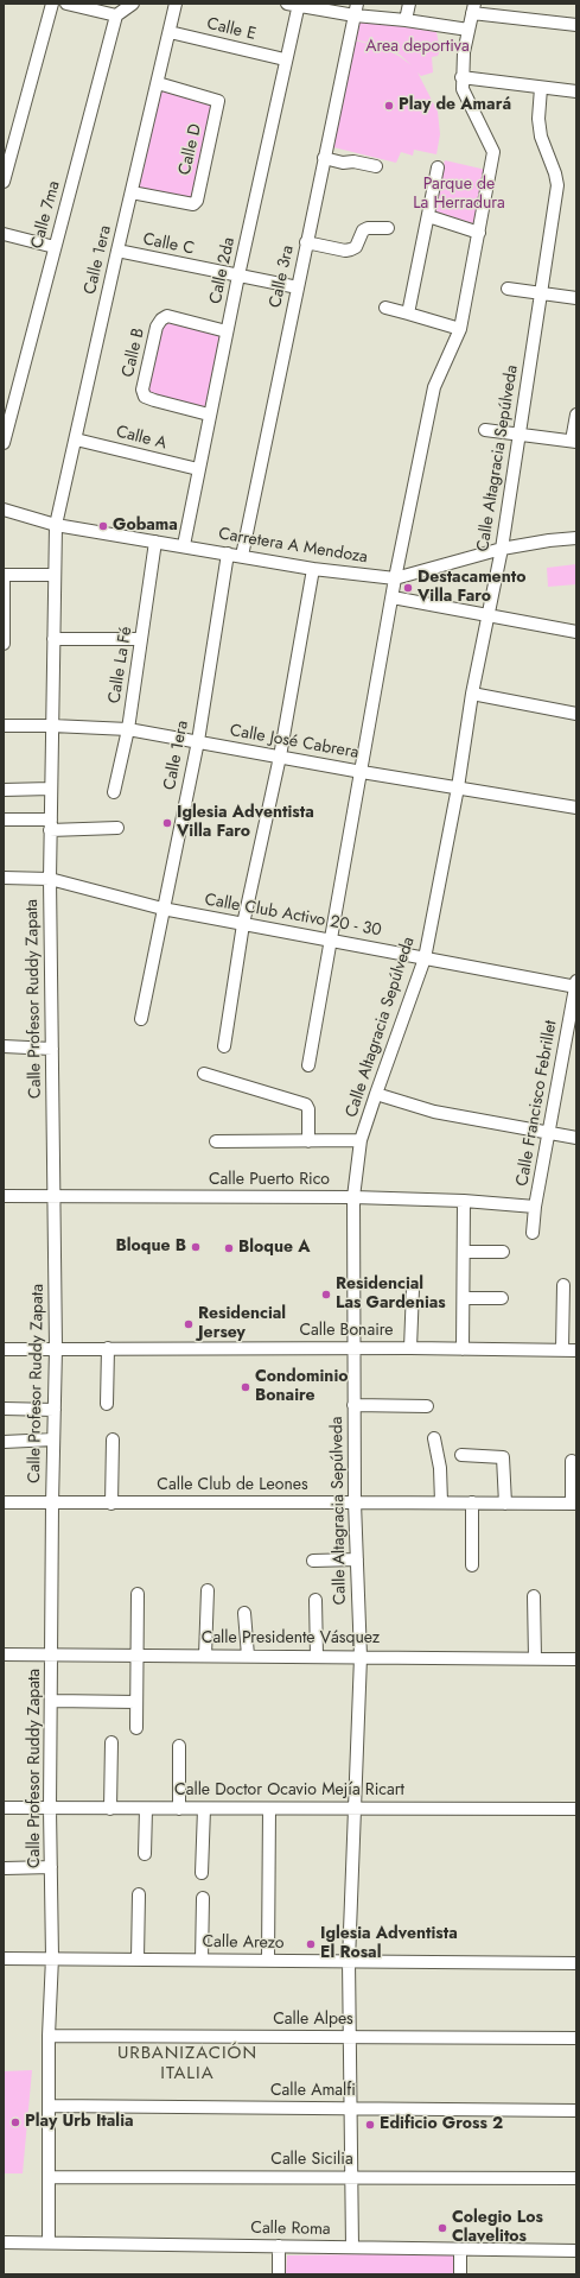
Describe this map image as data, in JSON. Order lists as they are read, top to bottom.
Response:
{
  "streets": {
    "street": [
      "Calle E",
      "Calle D",
      "Calle 7ma",
      "Calle C",
      "Calle 1era",
      "Calle 2da",
      "Calle 3ra",
      "Calle B",
      "Calle A",
      "Calle Altagracia Sepúlveda",
      "Carretera A Mendoza",
      "Calle La Fé",
      "Calle José Cabrera",
      "Calle Club Activo 20 - 30",
      "Calle Profesor Ruddy Zapata",
      "Calle Francisco Febrillet",
      "Calle Puerto Rico",
      "Calle Bonaire",
      "Calle Club de Leones",
      "Calle Presidente Vásquez",
      "Calle Doctor Ocavio Mejía Ricart",
      "Calle Arezo",
      "Calle Alpes",
      "Calle Amalfi",
      "Calle Sicilia",
      "Calle Roma"
    ]
  },
  "crossings": [
    ["Calle E", "Calle 1era"],
    ["Calle E", "Calle 2da"],
    ["Calle D", "Calle 1era"],
    ["Calle C", "Calle 1era"],
    ["Calle C", "Calle 2da"],
    ["Calle C", "Calle 3ra"],
    ["Calle 1era", "Calle A"],
    ["Calle 1era", "Carretera A Mendoza"],
    ["Calle 1era", "Calle José Cabrera"],
    ["Calle 1era", "Calle Club Activo 20 - 30"],
    ["Calle 1era", "Calle Profesor Ruddy Zapata"],
    ["Calle 2da", "Calle B"],
    ["Calle 2da", "Calle A"],
    ["Calle 2da", "Carretera A Mendoza"],
    ["Calle 3ra", "Carretera A Mendoza"],
    ["Calle Altagracia Sepúlveda", "Carretera A Mendoza"],
    ["Calle Altagracia Sepúlveda", "Calle José Cabrera"],
    ["Calle Altagracia Sepúlveda", "Calle Club Activo 20 - 30"],
    ["Calle Altagracia Sepúlveda", "Calle Puerto Rico"],
    ["Calle Altagracia Sepúlveda", "Calle Bonaire"],
    ["Calle Altagracia Sepúlveda", "Calle Club de Leones"],
    ["Calle Altagracia Sepúlveda", "Calle Presidente Vásquez"],
    ["Calle Altagracia Sepúlveda", "Calle Doctor Ocavio Mejía Ricart"],
    ["Calle Altagracia Sepúlveda", "Calle Arezo"],
    ["Calle Altagracia Sepúlveda", "Calle Alpes"],
    ["Calle Altagracia Sepúlveda", "Calle Amalfi"],
    ["Calle Altagracia Sepúlveda", "Calle Sicilia"],
    ["Calle Altagracia Sepúlveda", "Calle Roma"],
    ["Carretera A Mendoza", "Calle La Fé"],
    ["Carretera A Mendoza", "Calle Profesor Ruddy Zapata"],
    ["Calle La Fé", "Calle José Cabrera"],
    ["Calle José Cabrera", "Calle Profesor Ruddy Zapata"],
    ["Calle Club Activo 20 - 30", "Calle Profesor Ruddy Zapata"],
    ["Calle Club Activo 20 - 30", "Calle Francisco Febrillet"],
    ["Calle Profesor Ruddy Zapata", "Calle Puerto Rico"],
    ["Calle Profesor Ruddy Zapata", "Calle Bonaire"],
    ["Calle Profesor Ruddy Zapata", "Calle Club de Leones"],
    ["Calle Profesor Ruddy Zapata", "Calle Presidente Vásquez"],
    ["Calle Profesor Ruddy Zapata", "Calle Doctor Ocavio Mejía Ricart"],
    ["Calle Profesor Ruddy Zapata", "Calle Arezo"],
    ["Calle Profesor Ruddy Zapata", "Calle Alpes"],
    ["Calle Profesor Ruddy Zapata", "Calle Amalfi"],
    ["Calle Profesor Ruddy Zapata", "Calle Sicilia"],
    ["Calle Profesor Ruddy Zapata", "Calle Roma"],
    ["Calle Francisco Febrillet", "Calle Puerto Rico"]
  ],
  "districts": ["URBANIZACIÓN ITALIA"],
  "parks": ["Area deportiva", "Parque de La Herradura"],
  "places": [
    "Play de Amará",
    "Gobama",
    "Destacamento Villa Faro",
    "Iglesia Adventista Villa Faro",
    "Bloque B",
    "Bloque A",
    "Residencial Las Gardenias",
    "Residencial Jersey",
    "Condominio Bonaire",
    "Iglesia Adventista El Rosal",
    "Play Urb Italia",
    "Edificio Gross 2",
    "Colegio Los Clavelitos"
  ]
}
